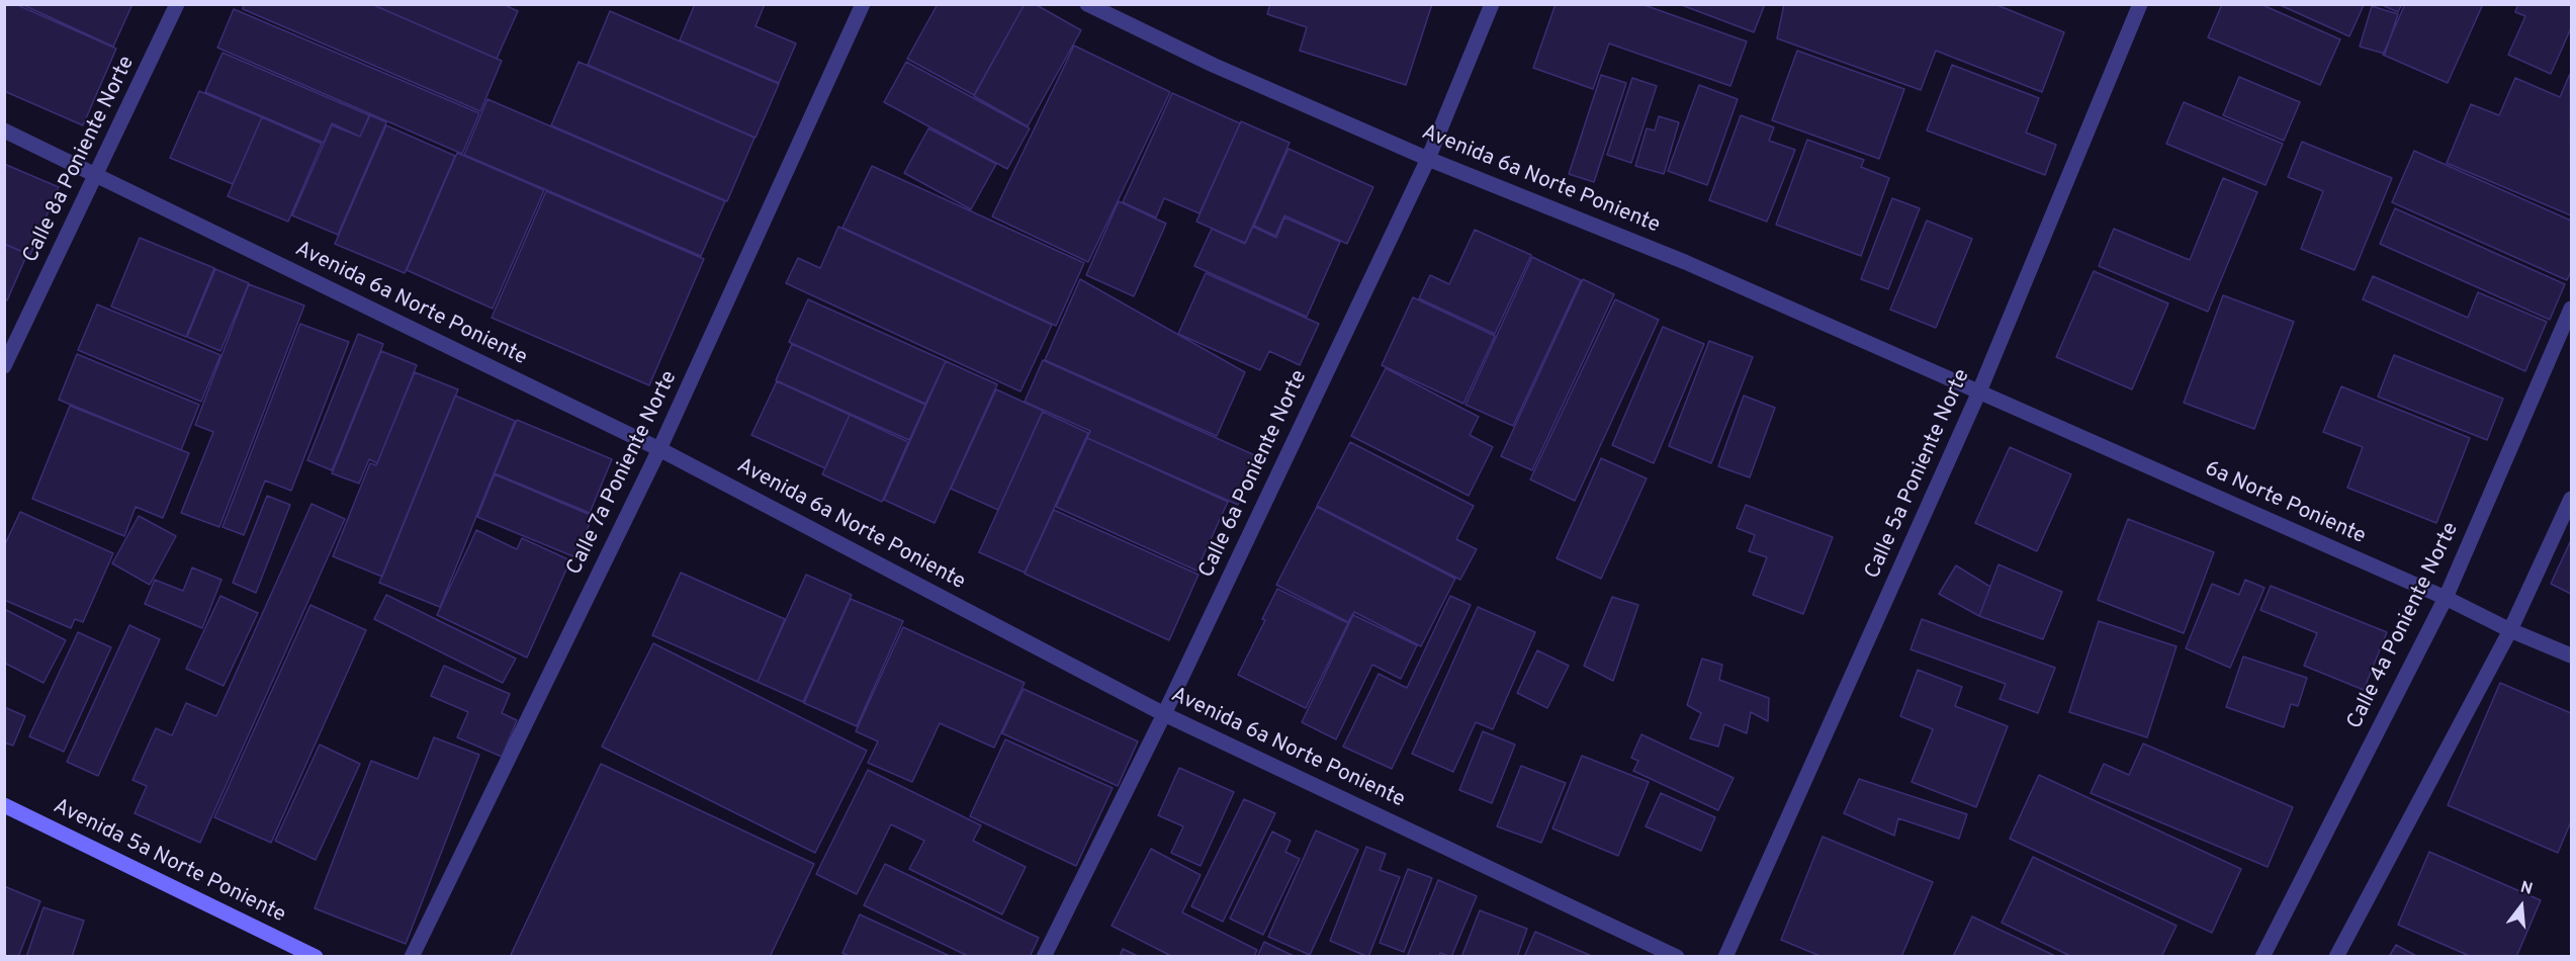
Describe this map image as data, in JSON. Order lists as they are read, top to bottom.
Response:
{
  "streets": {
    "main road": ["Avenida 5a Norte Poniente"],
    "street": [
      "Calle 8a Poniente Norte",
      "Avenida 6a Norte Poniente",
      "Calle 7a Poniente Norte",
      "Calle 6a Poniente Norte",
      "Calle 5a Poniente Norte",
      "6a Norte Poniente",
      "Calle 4a Poniente Norte"
    ]
  },
  "crossings": [
    ["Calle 8a Poniente Norte", "Avenida 6a Norte Poniente"],
    ["Avenida 6a Norte Poniente", "Calle 7a Poniente Norte"],
    ["Avenida 6a Norte Poniente", "Calle 6a Poniente Norte"],
    ["Avenida 6a Norte Poniente", "Calle 5a Poniente Norte"],
    ["Avenida 6a Norte Poniente", "6a Norte Poniente"],
    ["Calle 5a Poniente Norte", "6a Norte Poniente"],
    ["6a Norte Poniente", "Calle 4a Poniente Norte"]
  ],
  "north": "top"
}
